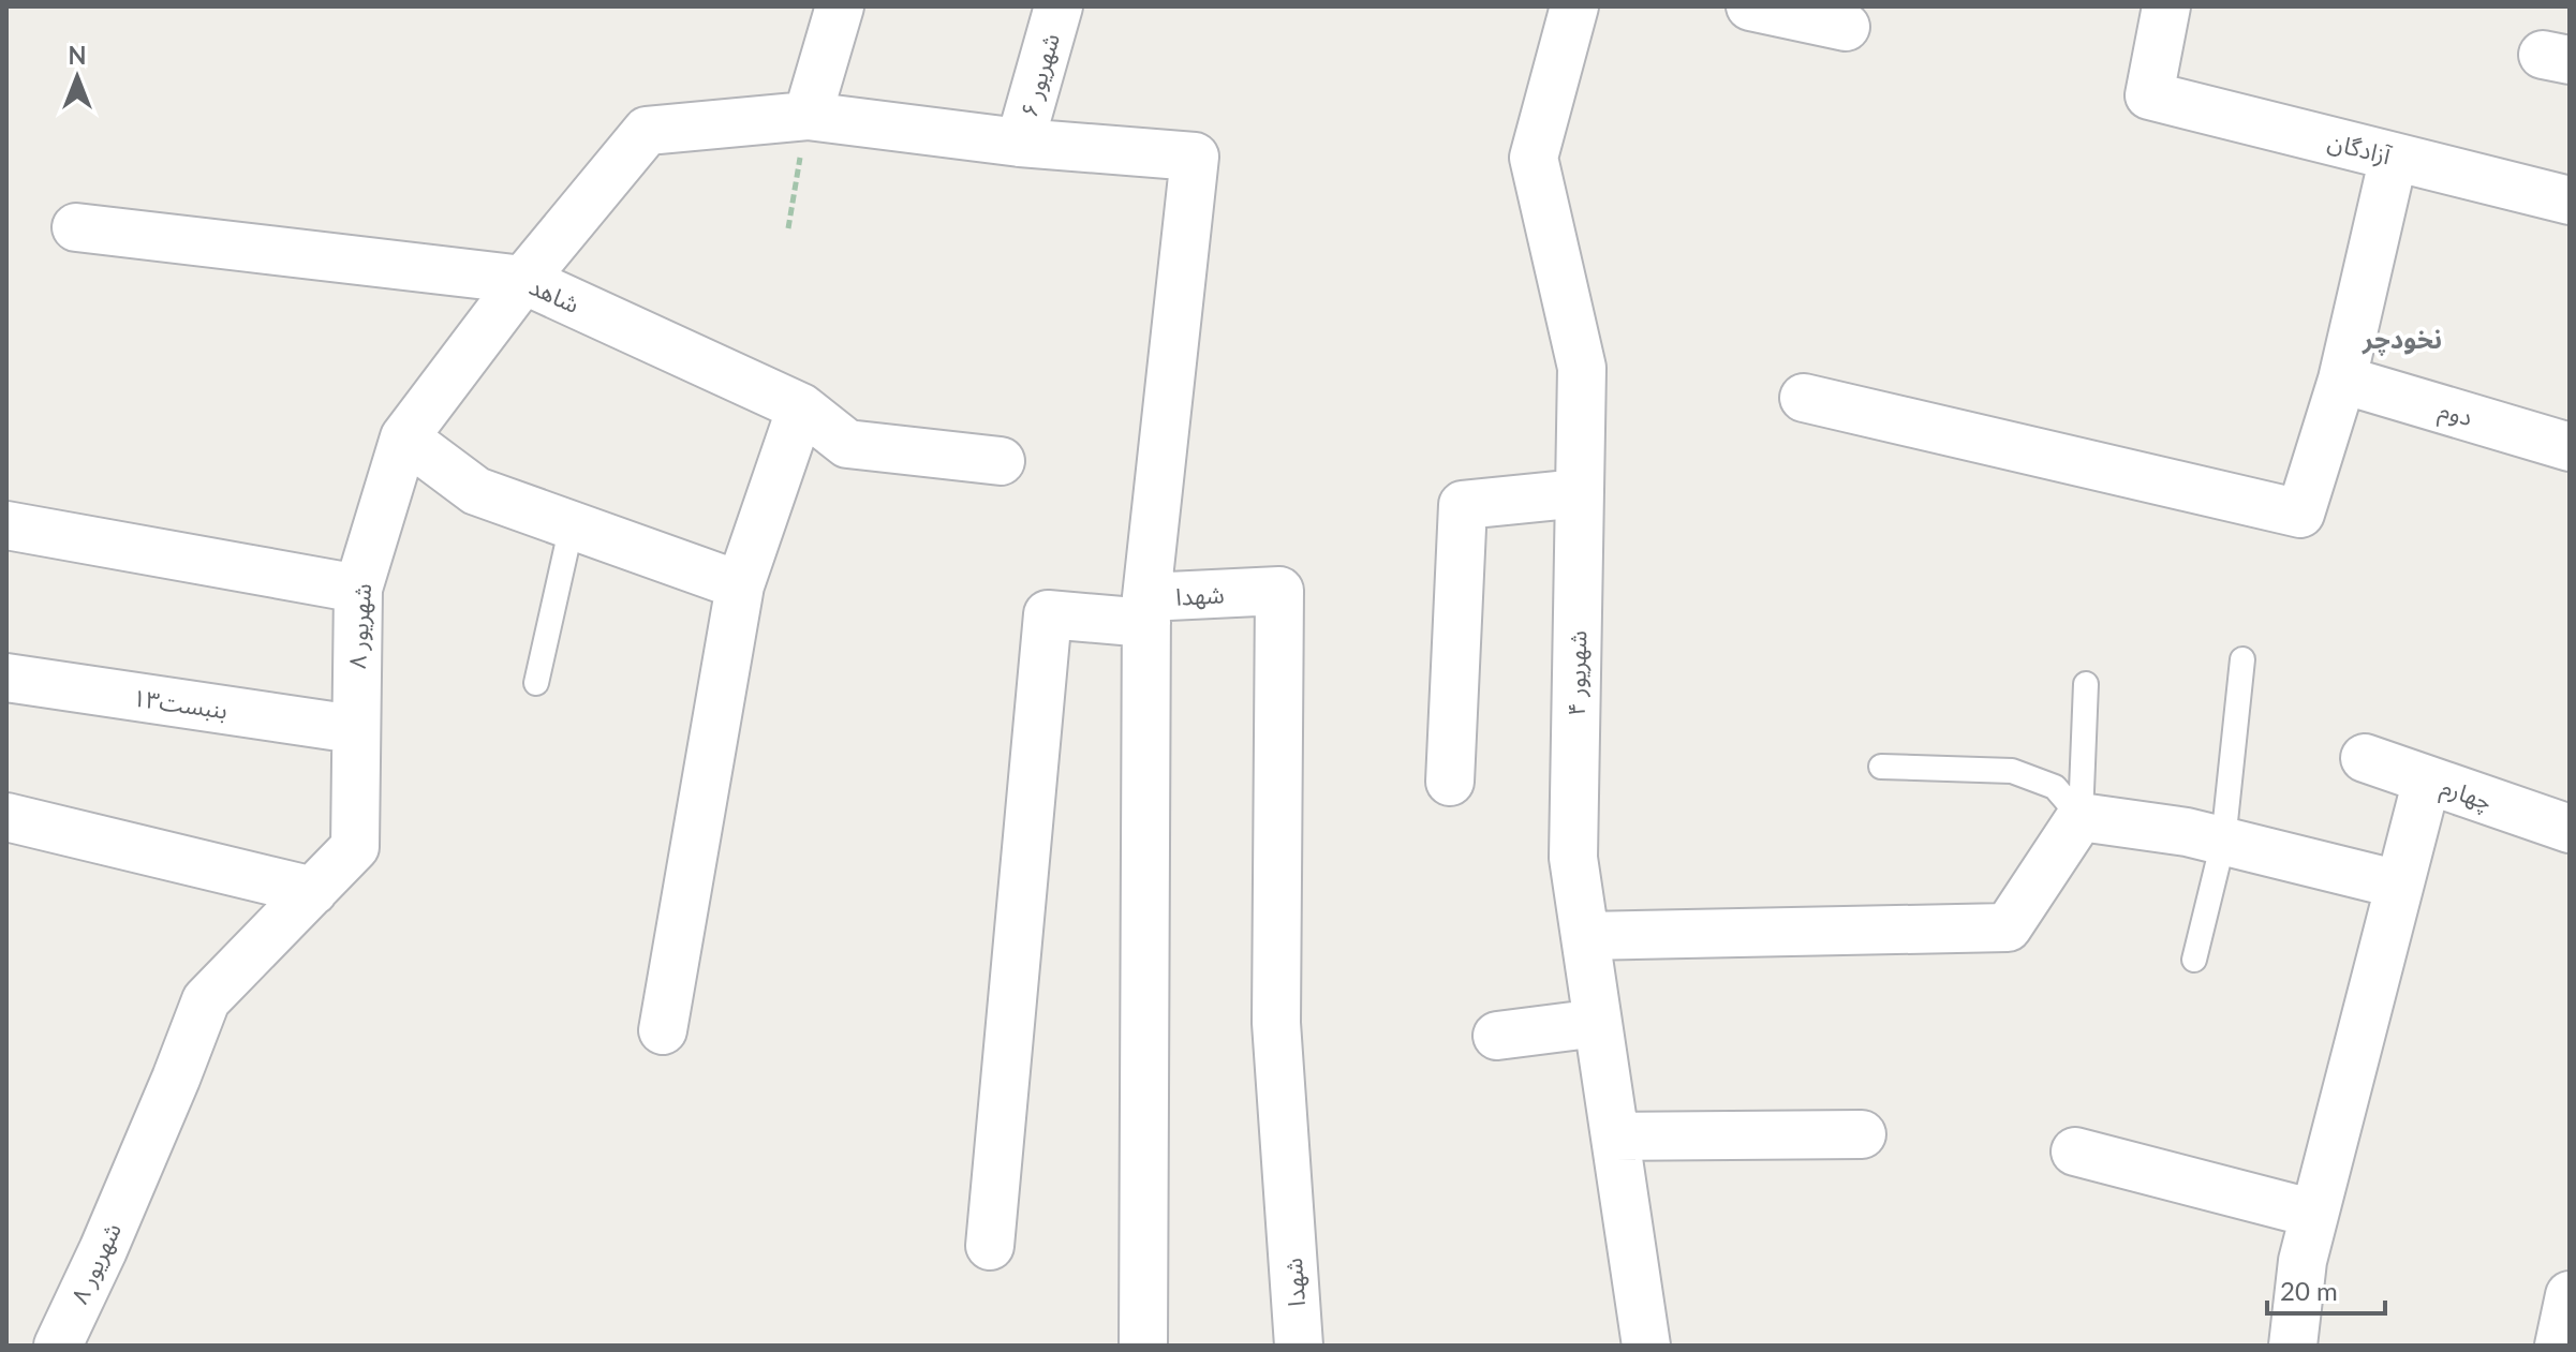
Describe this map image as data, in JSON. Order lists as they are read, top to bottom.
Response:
{
  "streets": {
    "street": [
      "شهریور ۶",
      "آزادگان",
      "شاهد",
      "دوم",
      "شهدا",
      "شهریور ۸",
      "شهریور ۴",
      "بنبست۱۳",
      "چهارم"
    ]
  },
  "crossings": [
    ["شهریور ۶", "شهدا"],
    ["شاهد", "شهریور ۸"],
    ["شهدا", "شهریور ۸"],
    ["شهریور ۸", "بنبست۱۳"]
  ],
  "districts": ["نخودچر"],
  "scale_bar": "20 m",
  "north": "top"
}
